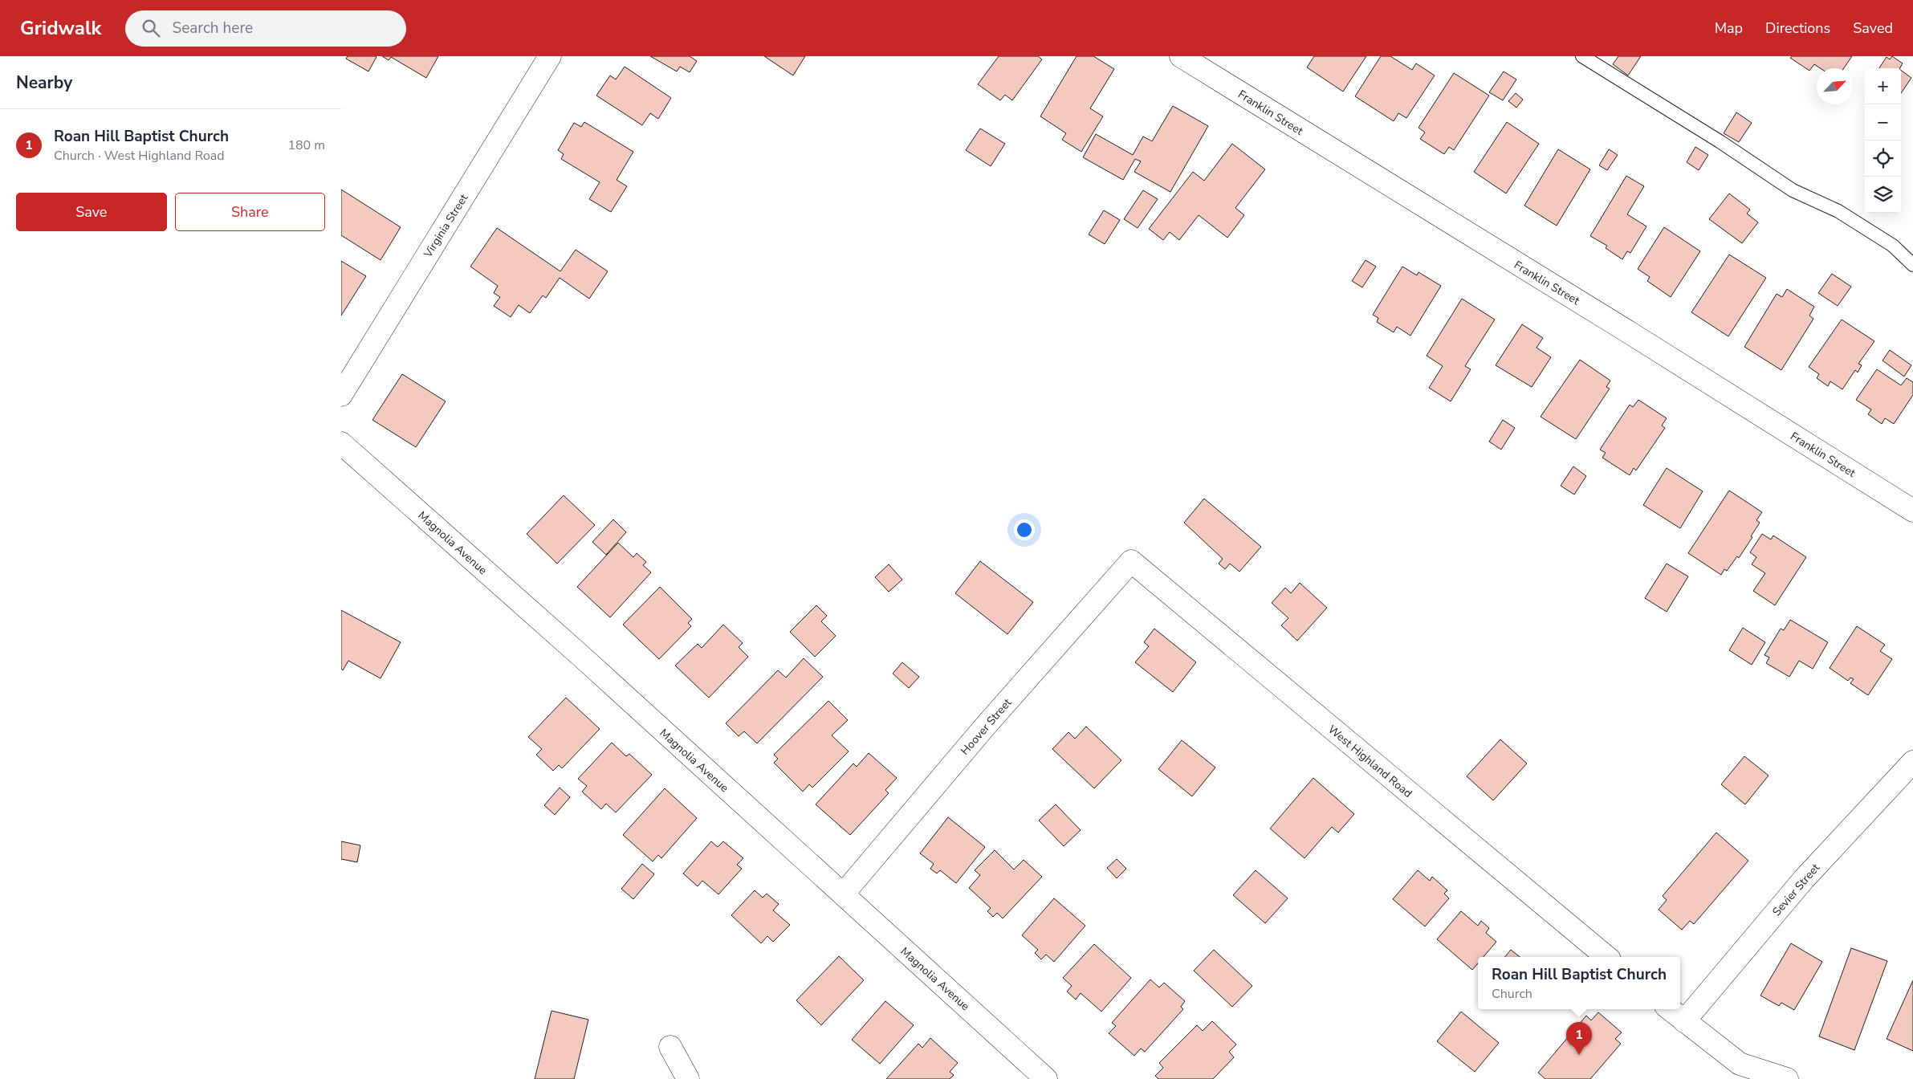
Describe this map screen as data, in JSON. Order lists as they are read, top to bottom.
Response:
{
  "streets": {
    "street": [
      "Franklin Street",
      "Virginia Street",
      "Magnolia Avenue",
      "Hoover Street",
      "West Highland Road",
      "Sevier Street"
    ]
  },
  "crossings": [
    ["Magnolia Avenue", "Hoover Street"],
    ["Hoover Street", "West Highland Road"]
  ],
  "north": "top right",
  "page": {
    "header": "Gridwalk",
    "search": "Search here",
    "nav": ["Map", "Directions", "Saved"],
    "heading": "Nearby",
    "map_buttons": ["+", "−"],
    "list": [
      {
        "mark": "1",
        "name": "Roan Hill Baptist Church",
        "note": "Church · West Highland Road",
        "value": "180 m"
      }
    ],
    "buttons": ["Save", "Share"],
    "popup": ["Roan Hill Baptist Church", "Church"],
    "pins": "1"
  }
}
